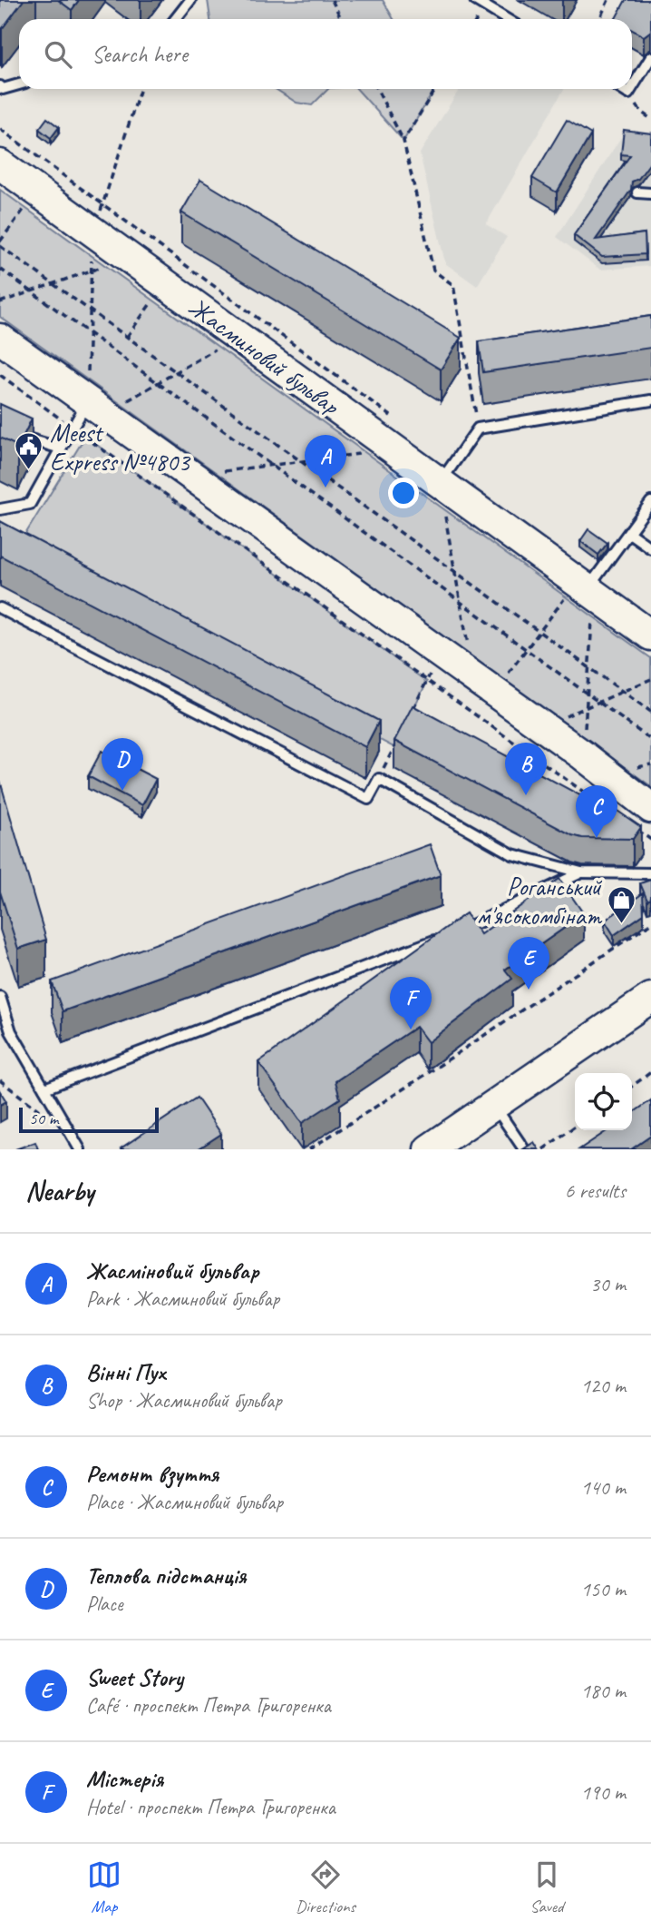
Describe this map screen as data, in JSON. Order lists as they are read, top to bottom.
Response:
{
  "streets": {
    "street": ["Жасминовий бульвар"]
  },
  "places": {
    "public building": ["Meest Express №4803"],
    "shop": ["Роганський м'ясокомбінат"]
  },
  "scale_bar": "50 m",
  "page": {
    "search": "Search here",
    "pins": [
      "A",
      "D",
      "B",
      "C",
      "E",
      "F"
    ],
    "scale": "50 m",
    "heading": ["Nearby", "6 results"],
    "list": [
      {
        "mark": "A",
        "name": "Жасміновий бульвар",
        "note": "Park · Жасминовий бульвар",
        "value": "30 m"
      },
      {
        "mark": "B",
        "name": "Вінні Пух",
        "note": "Shop · Жасминовий бульвар",
        "value": "120 m"
      },
      {
        "mark": "C",
        "name": "Ремонт взуття",
        "note": "Place · Жасминовий бульвар",
        "value": "140 m"
      },
      {
        "mark": "D",
        "name": "Теплова підстанція",
        "note": "Place",
        "value": "150 m"
      },
      {
        "mark": "E",
        "name": "Sweet Story",
        "note": "Café · проспект Петра Григоренка",
        "value": "180 m"
      },
      {
        "mark": "F",
        "name": "Містерія",
        "note": "Hotel · проспект Петра Григоренка",
        "value": "190 m"
      }
    ],
    "nav": ["Map", "Directions", "Saved"]
  }
}
